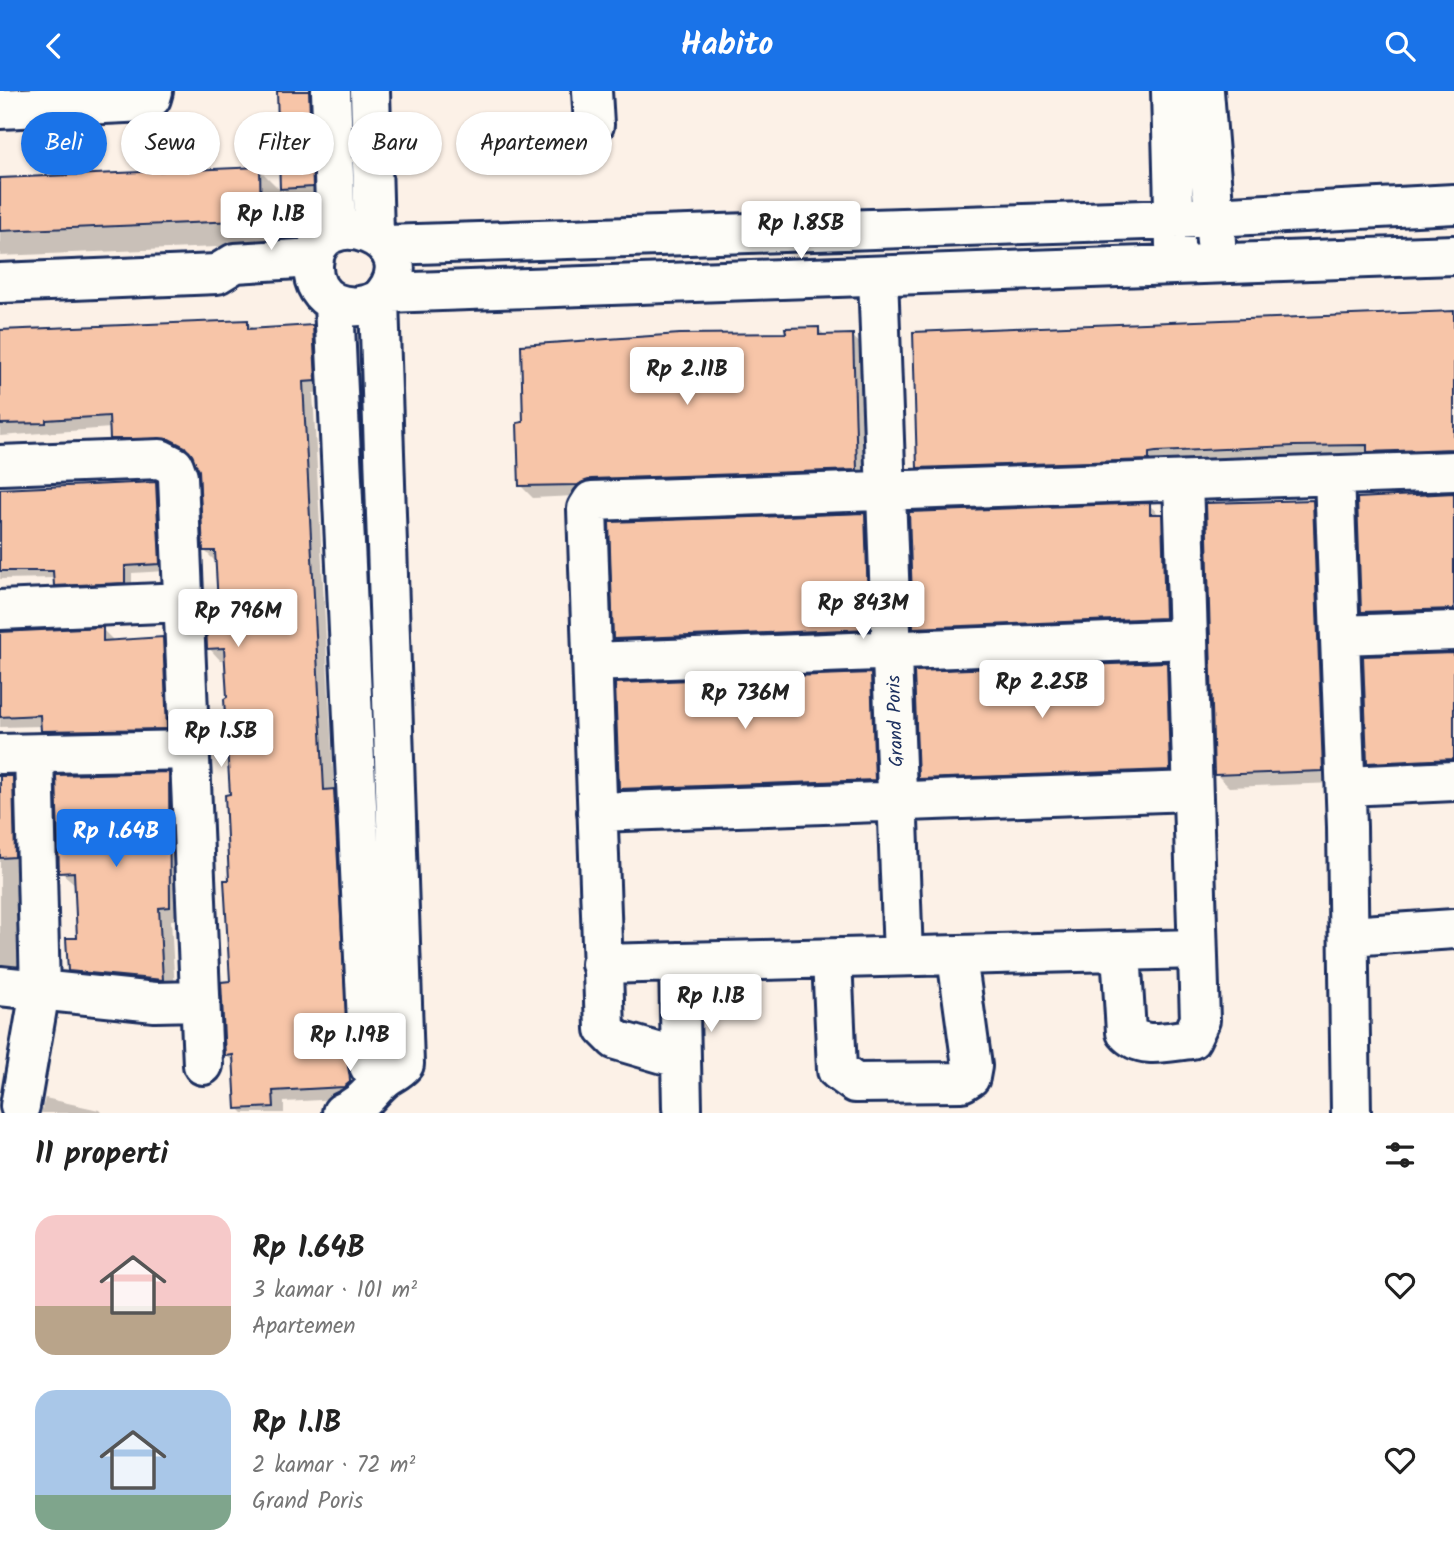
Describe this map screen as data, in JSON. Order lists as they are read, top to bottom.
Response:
{
  "streets": {
    "street": ["Grand Poris"]
  },
  "page": {
    "header": "Habito",
    "chip": [
      "Beli",
      "Sewa",
      "Filter",
      "Baru",
      "Apartemen"
    ],
    "price": [
      "Rp 1.1B",
      "Rp 1.85B",
      "Rp 2.11B",
      "Rp 843M",
      "Rp 796M",
      "Rp 2.25B",
      "Rp 736M",
      "Rp 1.5B",
      "Rp 1.64B",
      "Rp 1.1B",
      "Rp 1.19B"
    ],
    "heading": "11 properti",
    "list": [
      {
        "name": "Rp 1.64B",
        "note": "3 kamar · 101 m² · Apartemen"
      },
      {
        "name": "Rp 1.1B",
        "note": "2 kamar · 72 m² · Grand Poris"
      }
    ]
  }
}
